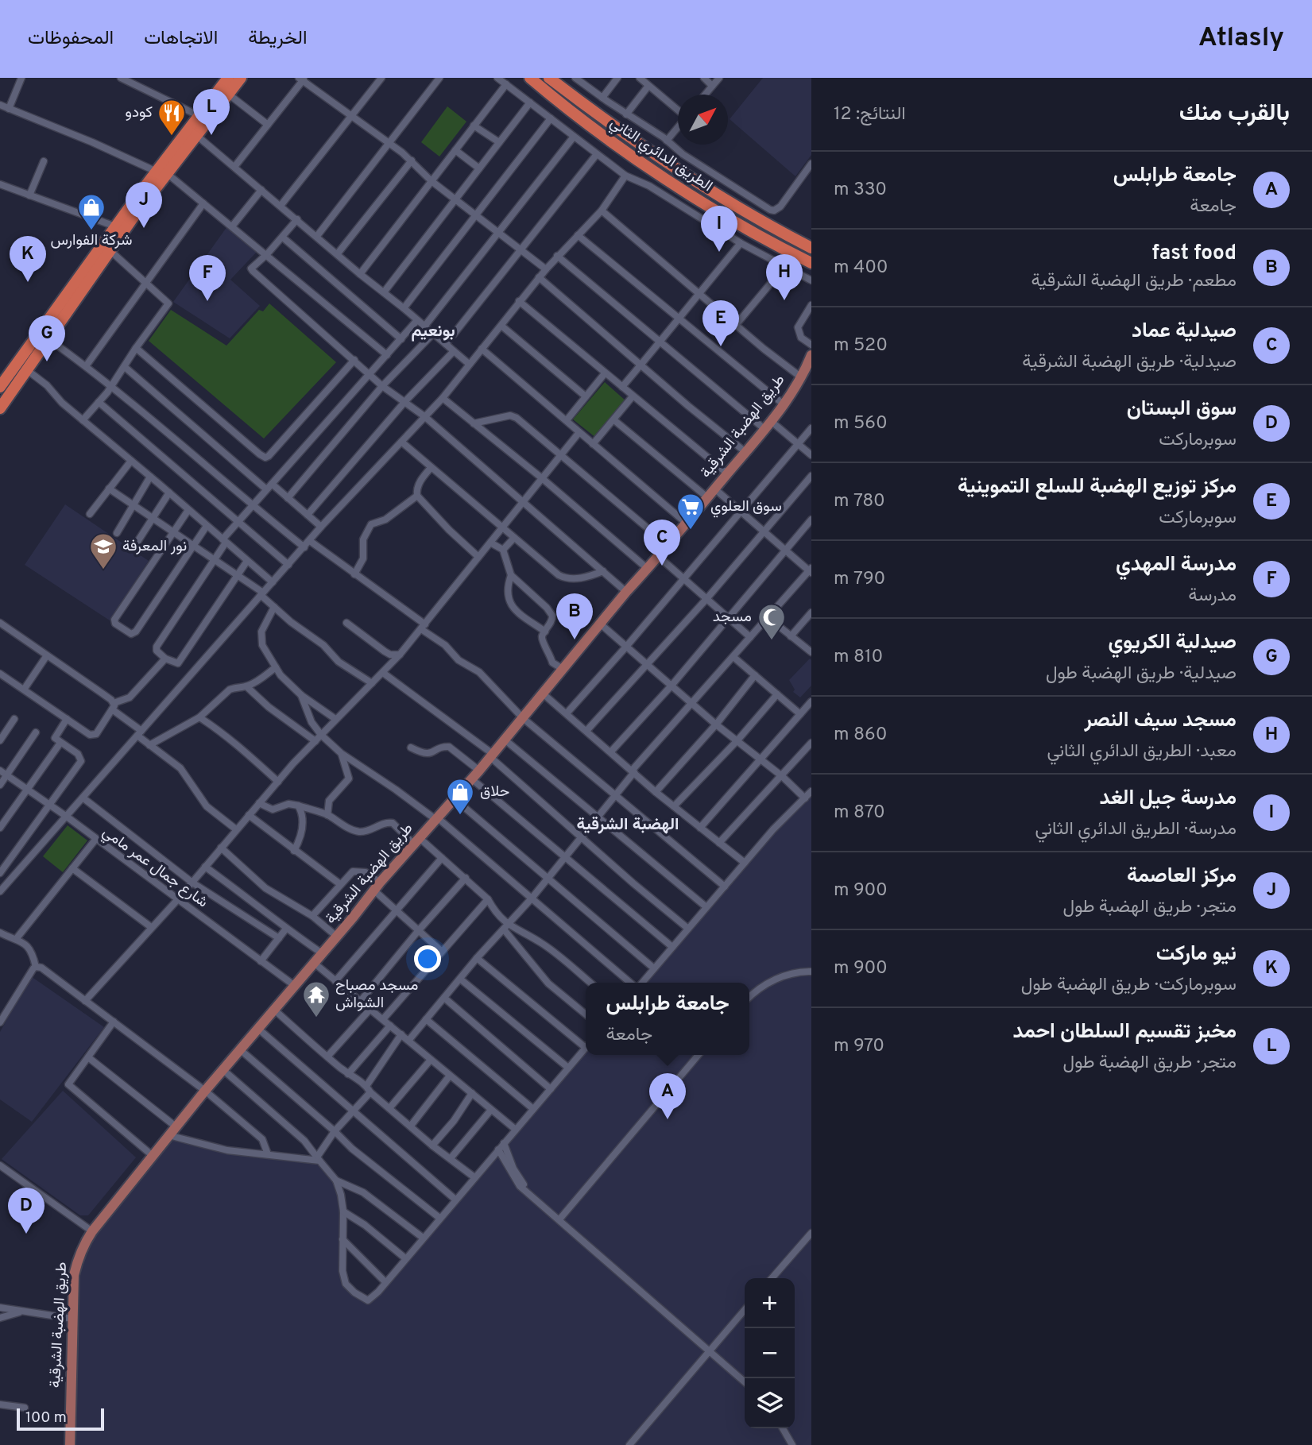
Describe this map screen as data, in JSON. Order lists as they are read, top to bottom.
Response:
{
  "streets": {
    "highway": ["الطريق الدائري الثاني"],
    "main road": ["طريق الهضبة الشرقية"],
    "street": ["شارع جمال عمر مامي"]
  },
  "crossings": [
    ["طريق الهضبة الشرقية", "شارع جمال عمر مامي"]
  ],
  "districts": ["بونعيم", "الهضبة الشرقية"],
  "places": {
    "restaurant": ["كودو"],
    "shop": ["شركة الفوارس", "حلاق"],
    "supermarket": ["سوق العلوي"],
    "school or university": ["نور المعرفة"],
    "mosque": ["مسجد"],
    "temple": ["مسجد مصباح الشواش"]
  },
  "scale_bar": "100 m",
  "north": "top right",
  "page": {
    "header": "Atlasly",
    "nav": ["الخريطة", "الاتجاهات", "المحفوظات"],
    "heading": ["بالقرب منك", "النتائج: 12"],
    "pins": [
      "L",
      "J",
      "I",
      "K",
      "H",
      "F",
      "E",
      "G",
      "C",
      "B",
      "A",
      "D"
    ],
    "list": [
      {
        "mark": "A",
        "name": "جامعة طرابلس",
        "note": "جامعة",
        "value": "330 m"
      },
      {
        "mark": "B",
        "name": "fast food",
        "note": "مطعم · طريق الهضبة الشرقية",
        "value": "400 m"
      },
      {
        "mark": "C",
        "name": "صيدلية عماد",
        "note": "صيدلية · طريق الهضبة الشرقية",
        "value": "520 m"
      },
      {
        "mark": "D",
        "name": "سوق البستان",
        "note": "سوبرماركت",
        "value": "560 m"
      },
      {
        "mark": "E",
        "name": "مركز توزيع الهضبة للسلع التموينية",
        "note": "سوبرماركت",
        "value": "780 m"
      },
      {
        "mark": "F",
        "name": "مدرسة المهدي",
        "note": "مدرسة",
        "value": "790 m"
      },
      {
        "mark": "G",
        "name": "صيدلية الكريوي",
        "note": "صيدلية · طريق الهضبة طول",
        "value": "810 m"
      },
      {
        "mark": "H",
        "name": "مسجد سيف النصر",
        "note": "معبد · الطريق الدائري الثاني",
        "value": "860 m"
      },
      {
        "mark": "I",
        "name": "مدرسة جيل الغد",
        "note": "مدرسة · الطريق الدائري الثاني",
        "value": "870 m"
      },
      {
        "mark": "J",
        "name": "مركز العاصمة",
        "note": "متجر · طريق الهضبة طول",
        "value": "900 m"
      },
      {
        "mark": "K",
        "name": "نيو ماركت",
        "note": "سوبرماركت · طريق الهضبة طول",
        "value": "900 m"
      },
      {
        "mark": "L",
        "name": "مخبز تقسيم السلطان احمد",
        "note": "متجر · طريق الهضبة طول",
        "value": "970 m"
      }
    ],
    "popup": ["جامعة طرابلس", "جامعة"],
    "map_buttons": ["+", "−"],
    "scale": "100 m"
  }
}
